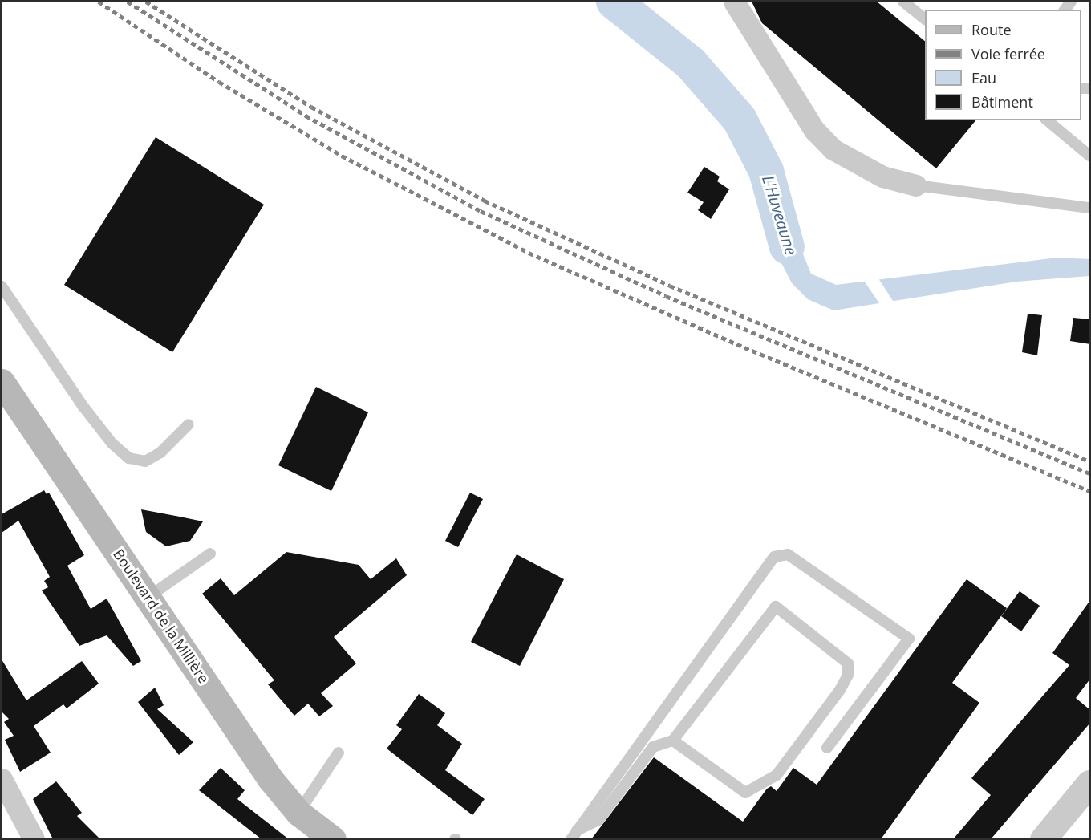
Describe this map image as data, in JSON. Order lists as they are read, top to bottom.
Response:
{
  "streets": {
    "main road": ["Boulevard de la Millière"]
  },
  "water": ["L'Huveaune"],
  "legend": [
    "Route",
    "Voie ferrée",
    "Eau",
    "Bâtiment"
  ]
}
